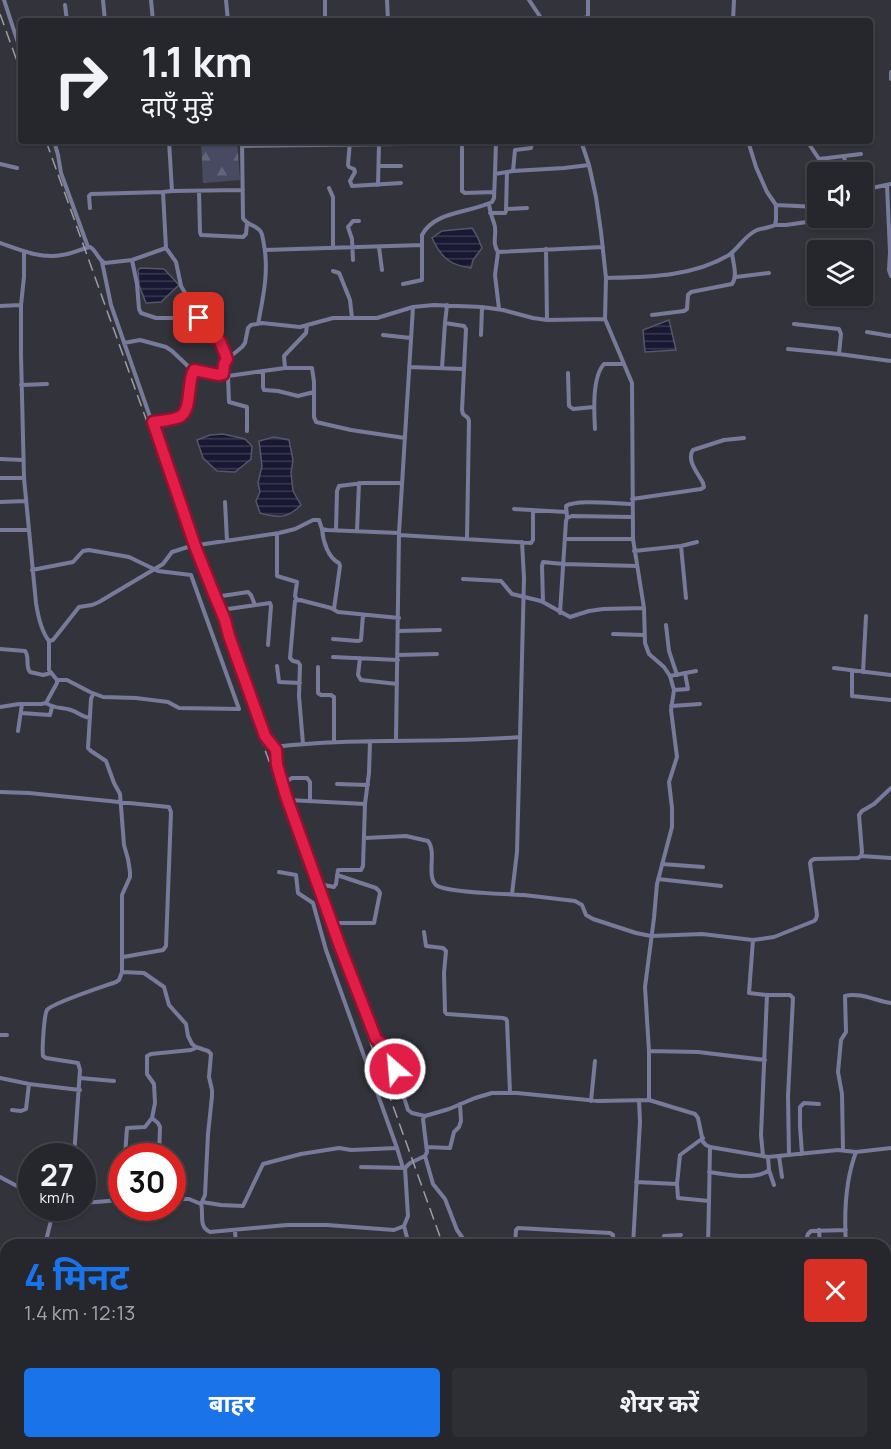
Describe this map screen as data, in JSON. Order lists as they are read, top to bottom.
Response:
{
  "page": {
    "turn": ["1.1 km", "दाएँ मुड़ें"],
    "speed": "27 km/h",
    "limit": "30",
    "heading": ["4 मिनट", "1.4 km · 12:13"],
    "buttons": ["बाहर", "शेयर करें"]
  }
}
